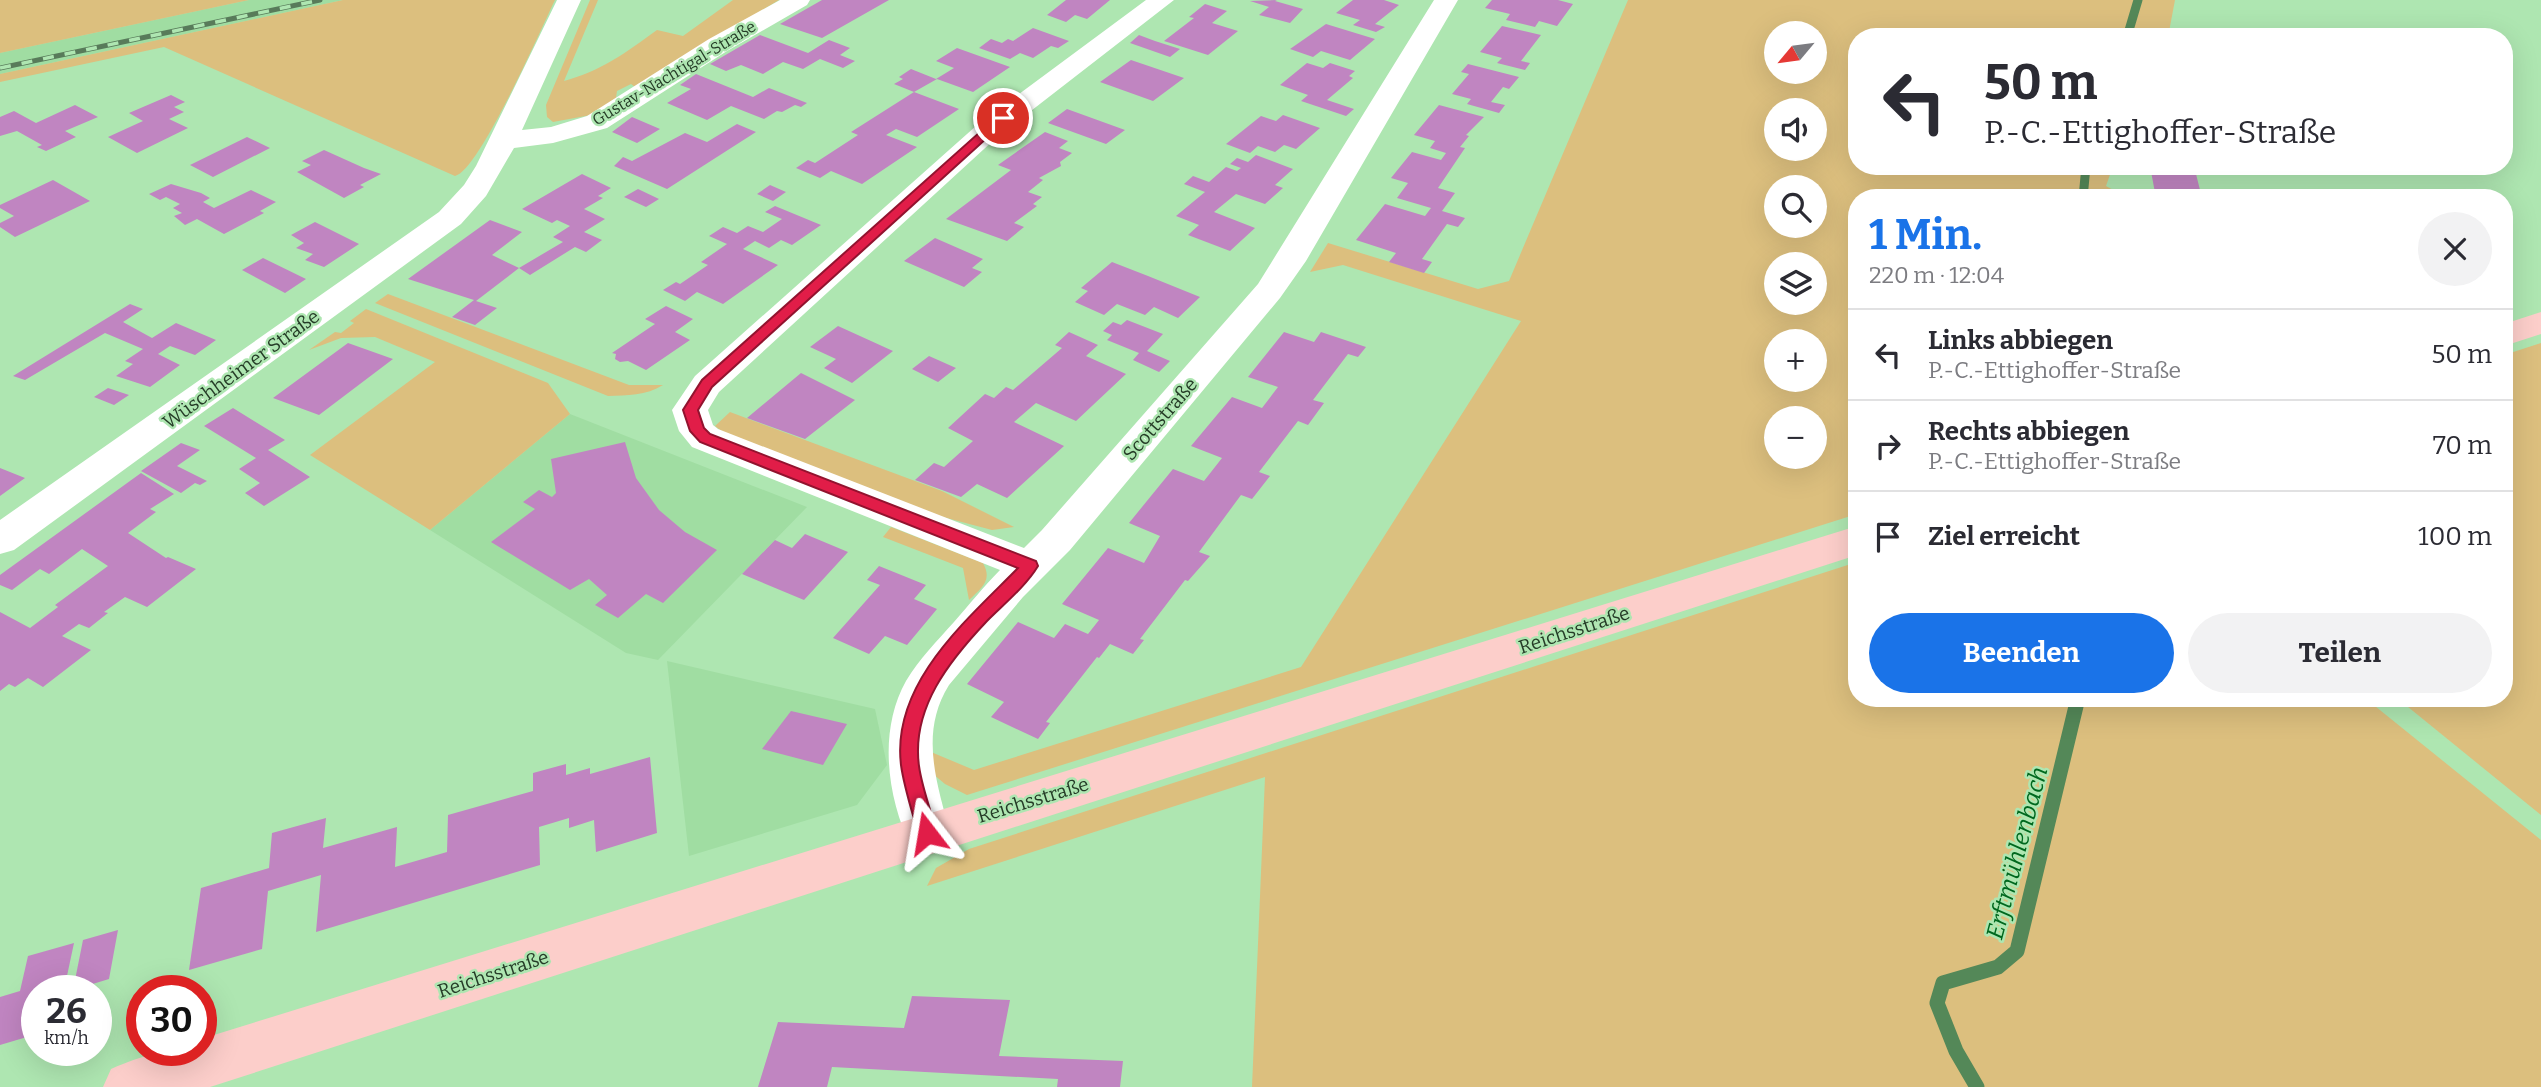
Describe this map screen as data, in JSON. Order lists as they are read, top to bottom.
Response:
{
  "streets": {
    "main road": ["Reichsstraße"],
    "street": ["Gustav-Nachtigal-Straße", "Wüschheimer Straße", "Scottstraße"]
  },
  "crossings": [
    ["Gustav-Nachtigal-Straße", "Wüschheimer Straße"],
    ["Scottstraße", "Reichsstraße"]
  ],
  "water": ["Erftmühlenbach"],
  "north": "bottom left",
  "page": {
    "map_buttons": ["+", "−"],
    "turn": ["50 m", "P.-C.-Ettighoffer-Straße"],
    "heading": ["1 Min.", "220 m · 12:04"],
    "list": [
      {
        "name": "Links abbiegen",
        "note": "P.-C.-Ettighoffer-Straße",
        "value": "50 m"
      },
      {
        "name": "Rechts abbiegen",
        "note": "P.-C.-Ettighoffer-Straße",
        "value": "70 m"
      },
      {
        "name": "Ziel erreicht",
        "value": "100 m"
      }
    ],
    "buttons": ["Beenden", "Teilen"],
    "speed": "26 km/h",
    "limit": "30"
  }
}
